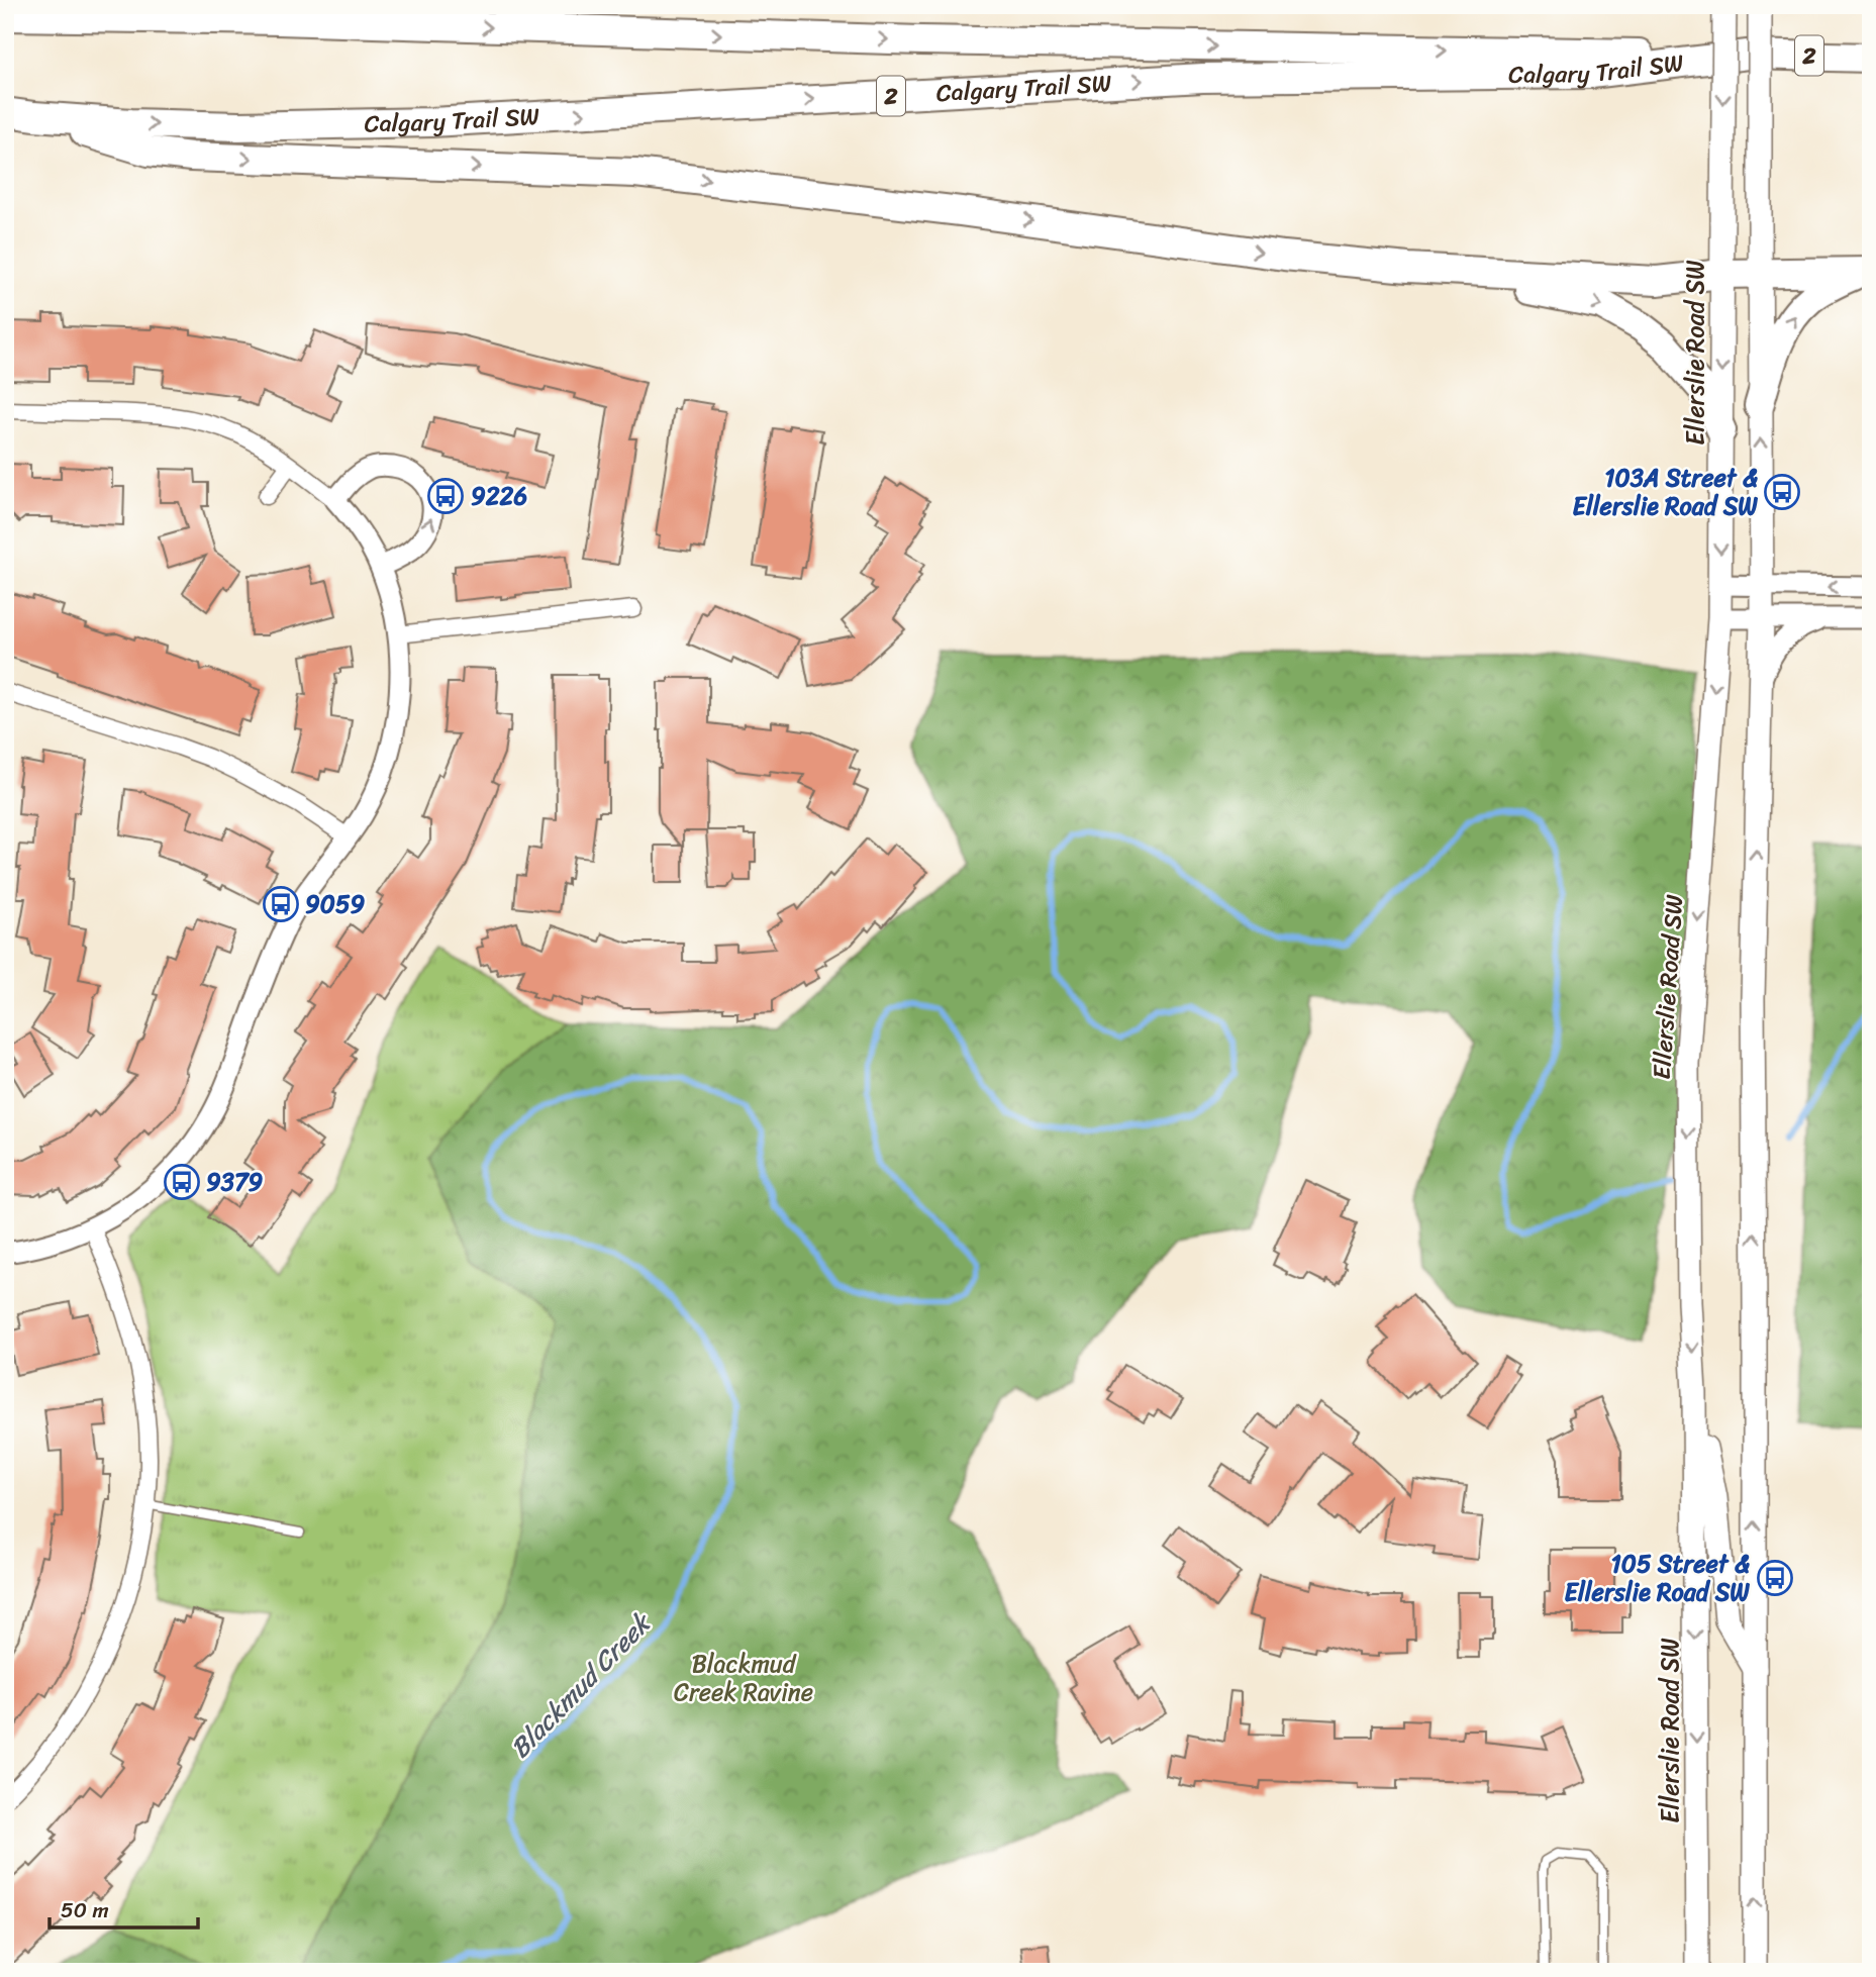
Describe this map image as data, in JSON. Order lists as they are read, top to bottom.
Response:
{
  "streets": {
    "highway": ["2", "Calgary Trail SW"],
    "main road": ["Ellerslie Road SW"]
  },
  "water": ["Blackmud Creek"],
  "parks": ["Blackmud Creek Ravine"],
  "places": {
    "bus stop": [
      "103A Street & Ellerslie Road SW",
      "9226",
      "9059",
      "9379",
      "105 Street & Ellerslie Road SW"
    ]
  },
  "scale_bar": "50 m"
}
